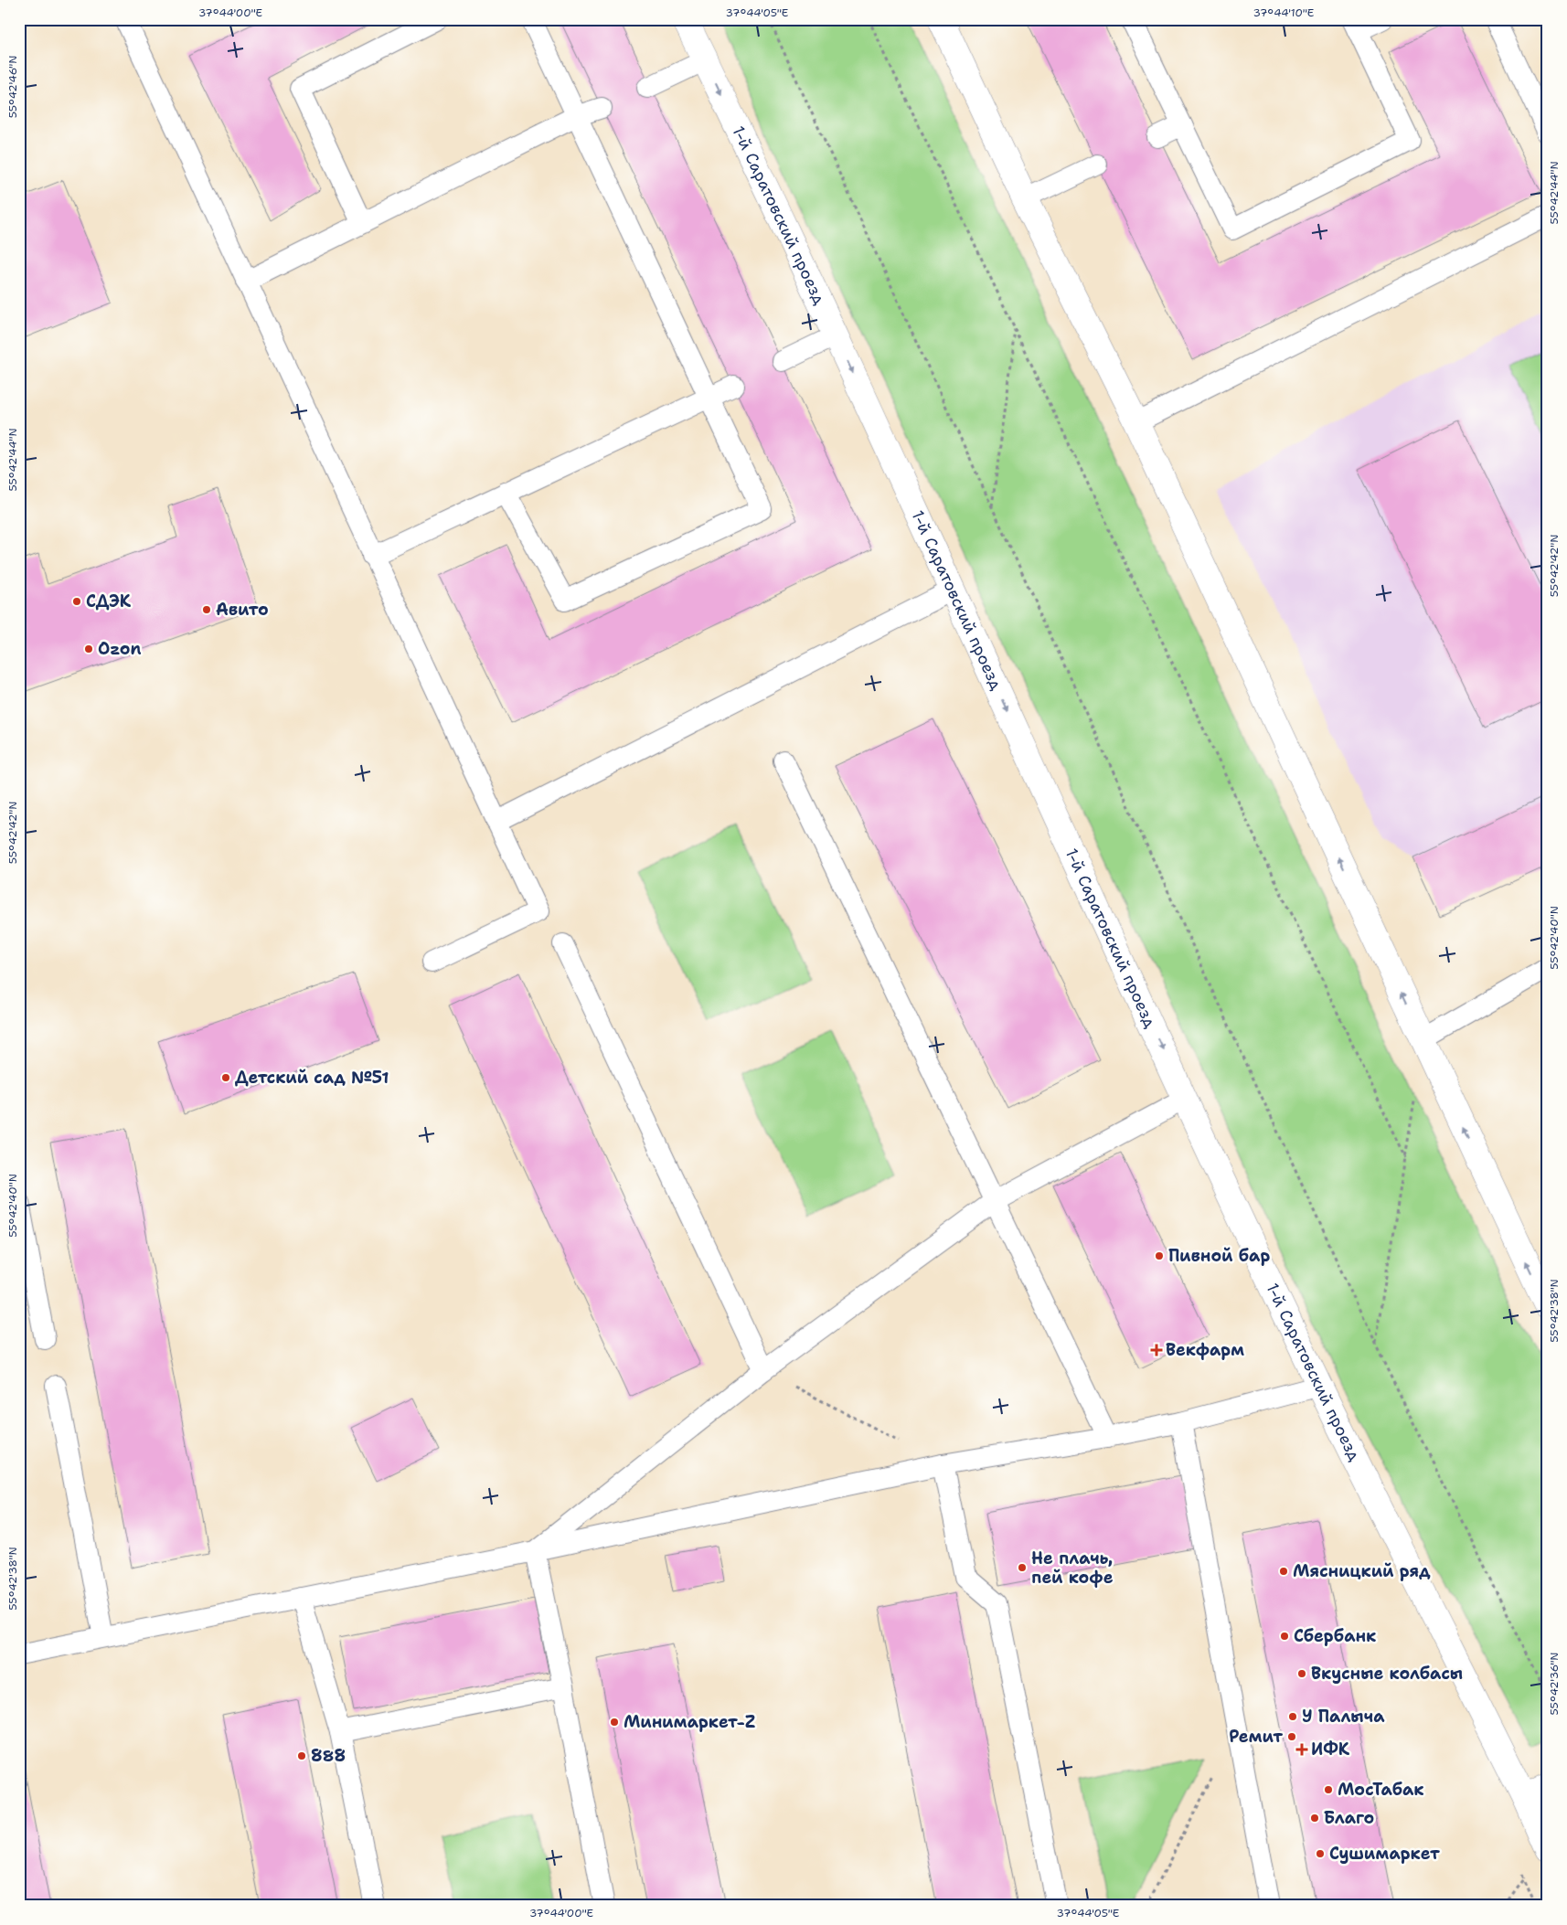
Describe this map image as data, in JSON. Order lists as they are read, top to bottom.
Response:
{
  "streets": {
    "street": ["1-й Саратовский проезд"]
  },
  "one_way": ["1-й Саратовский проезд"],
  "places": {
    "other": [
      "СДЭК",
      "Авито",
      "Ozon",
      "Детский сад №51",
      "Пивной бар",
      "Не плачь, пей кофе",
      "Мясницкий ряд",
      "Сбербанк",
      "Вкусные колбасы",
      "У Палыча",
      "Минимаркет-Z",
      "Ремит",
      "888",
      "МосТабак",
      "Благо",
      "Сушимаркет"
    ],
    "health": ["Векфарм", "ИФК"]
  },
  "coordinates": [
    "37°44'00\"E",
    "37°44'05\"E",
    "37°44'10\"E",
    "55°42'46\"N",
    "55°42'44\"N",
    "55°42'42\"N",
    "55°42'40\"N",
    "55°42'38\"N",
    "55°42'36\"N"
  ]
}
